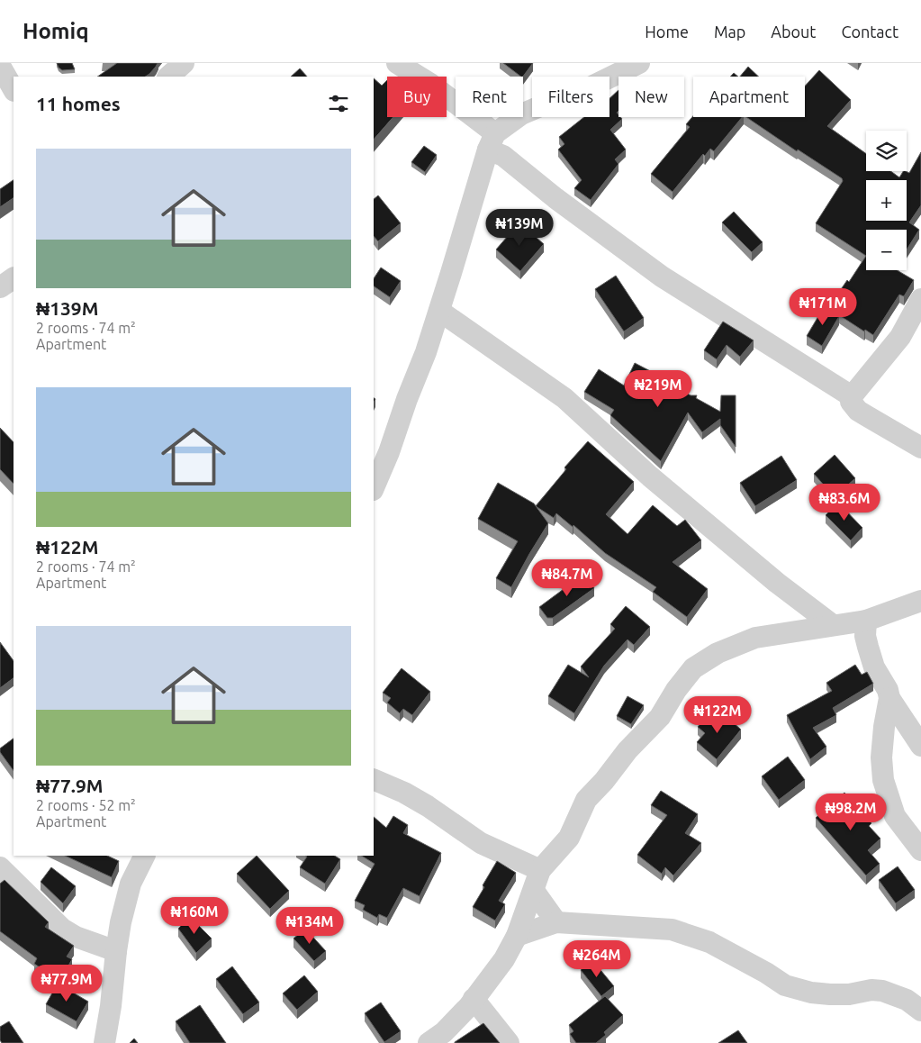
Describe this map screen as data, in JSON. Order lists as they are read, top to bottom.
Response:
{
  "page": {
    "header": "Homiq",
    "nav": [
      "Home",
      "Map",
      "About",
      "Contact"
    ],
    "chip": [
      "Buy",
      "Rent",
      "Filters",
      "New",
      "Apartment"
    ],
    "heading": "11 homes",
    "map_buttons": ["+", "−"],
    "list": [
      {
        "name": "₦139M",
        "note": "2 rooms · 74 m² · Apartment"
      },
      {
        "name": "₦122M",
        "note": "2 rooms · 74 m² · Apartment"
      },
      {
        "name": "₦77.9M",
        "note": "2 rooms · 52 m² · Apartment"
      }
    ],
    "price": [
      "₦139M",
      "₦171M",
      "₦219M",
      "₦83.6M",
      "₦84.7M",
      "₦122M",
      "₦98.2M",
      "₦160M",
      "₦134M",
      "₦264M",
      "₦77.9M"
    ]
  }
}
